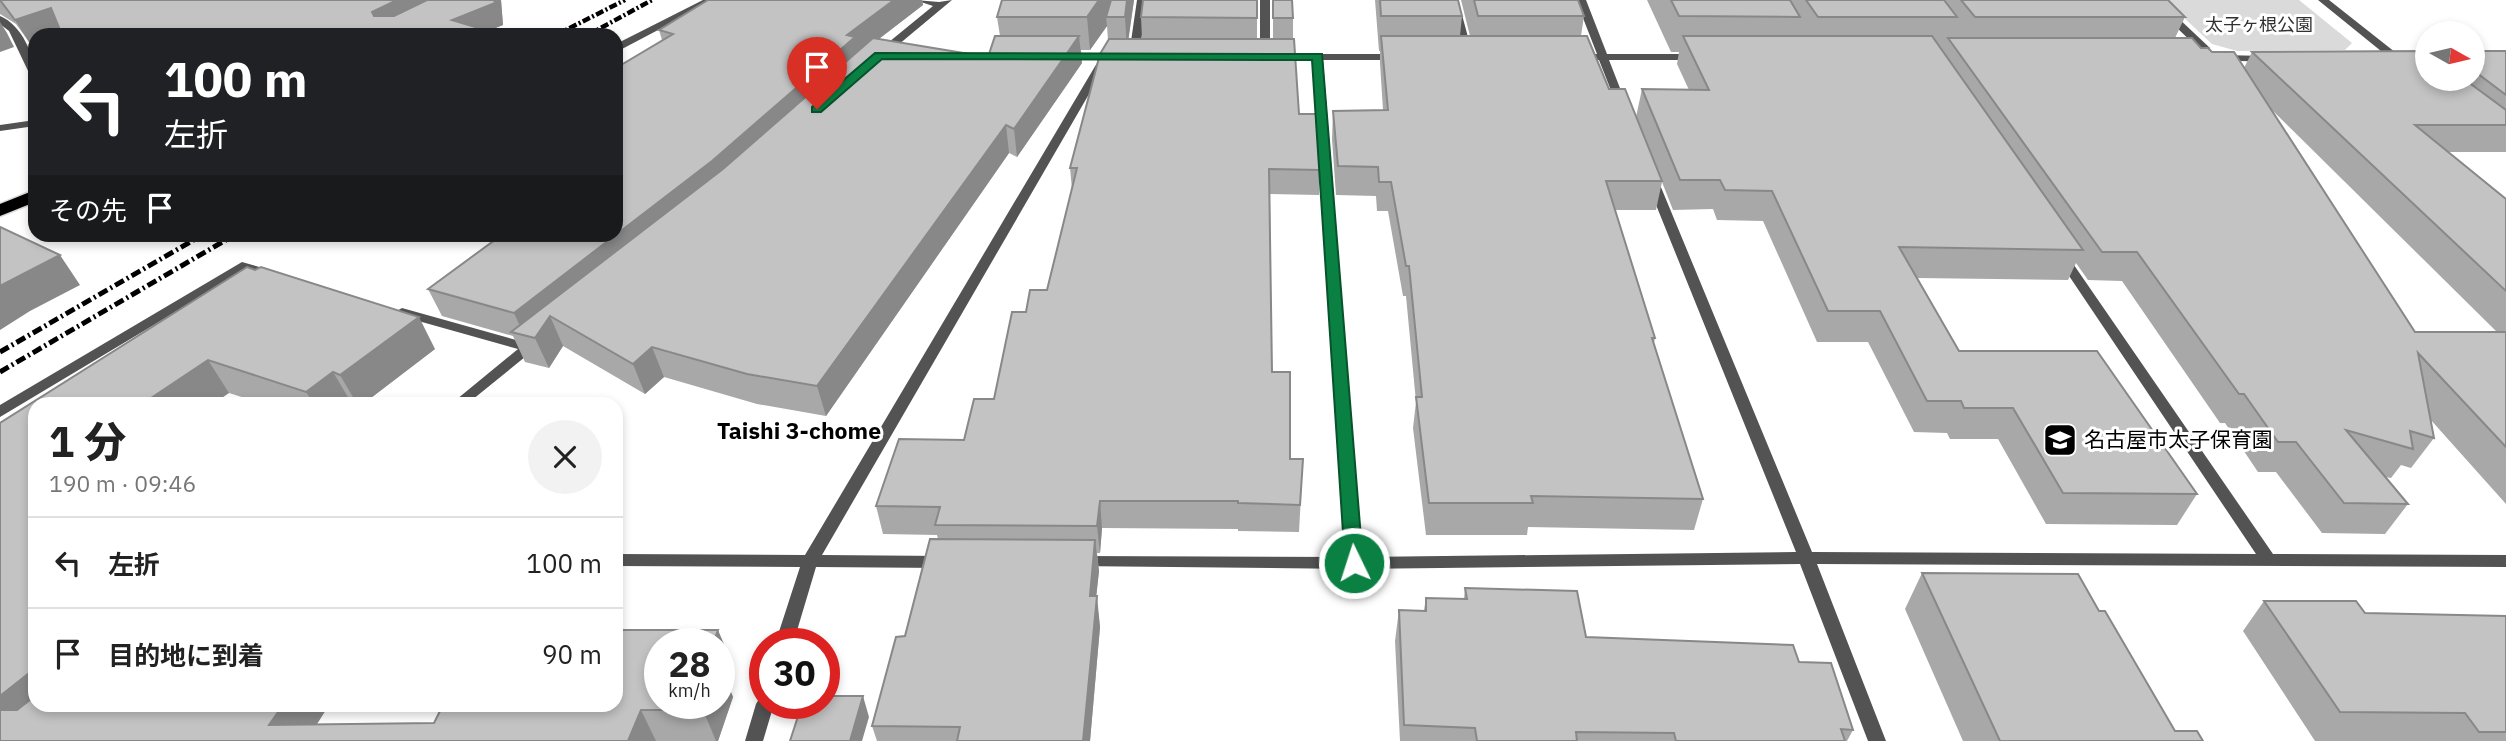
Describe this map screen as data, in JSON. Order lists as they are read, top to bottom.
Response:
{
  "districts": ["Taishi 3-chome"],
  "parks": ["太子ヶ根公園"],
  "places": {
    "school or university": ["名古屋市太子保育園"]
  },
  "north": "right",
  "page": {
    "turn": ["100 m", "左折"],
    "then": "その先",
    "heading": ["1 分", "190 m · 09:46"],
    "list": [
      {
        "name": "左折",
        "value": "100 m"
      },
      {
        "name": "目的地に到着",
        "value": "90 m"
      }
    ],
    "speed": "28 km/h",
    "limit": "30"
  }
}
